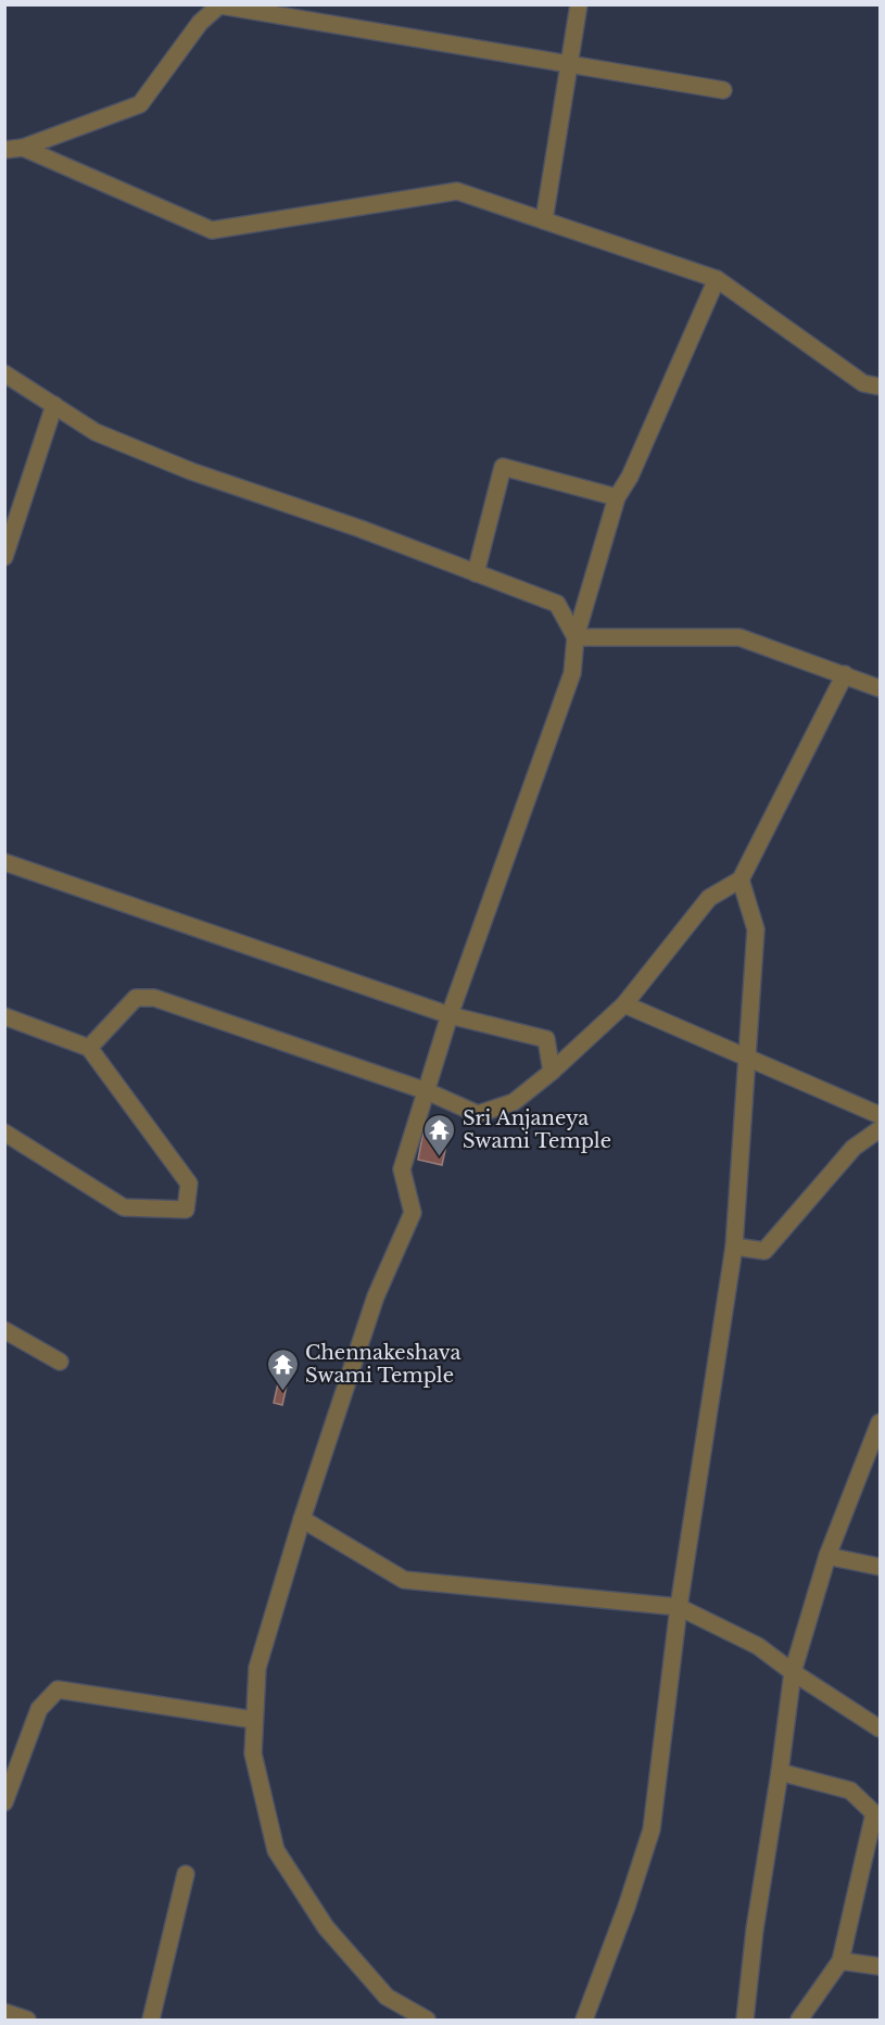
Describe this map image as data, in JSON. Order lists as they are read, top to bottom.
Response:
{
  "places": {
    "temple": ["Sri Anjaneya Swami Temple", "Chennakeshava Swami Temple"]
  }
}
